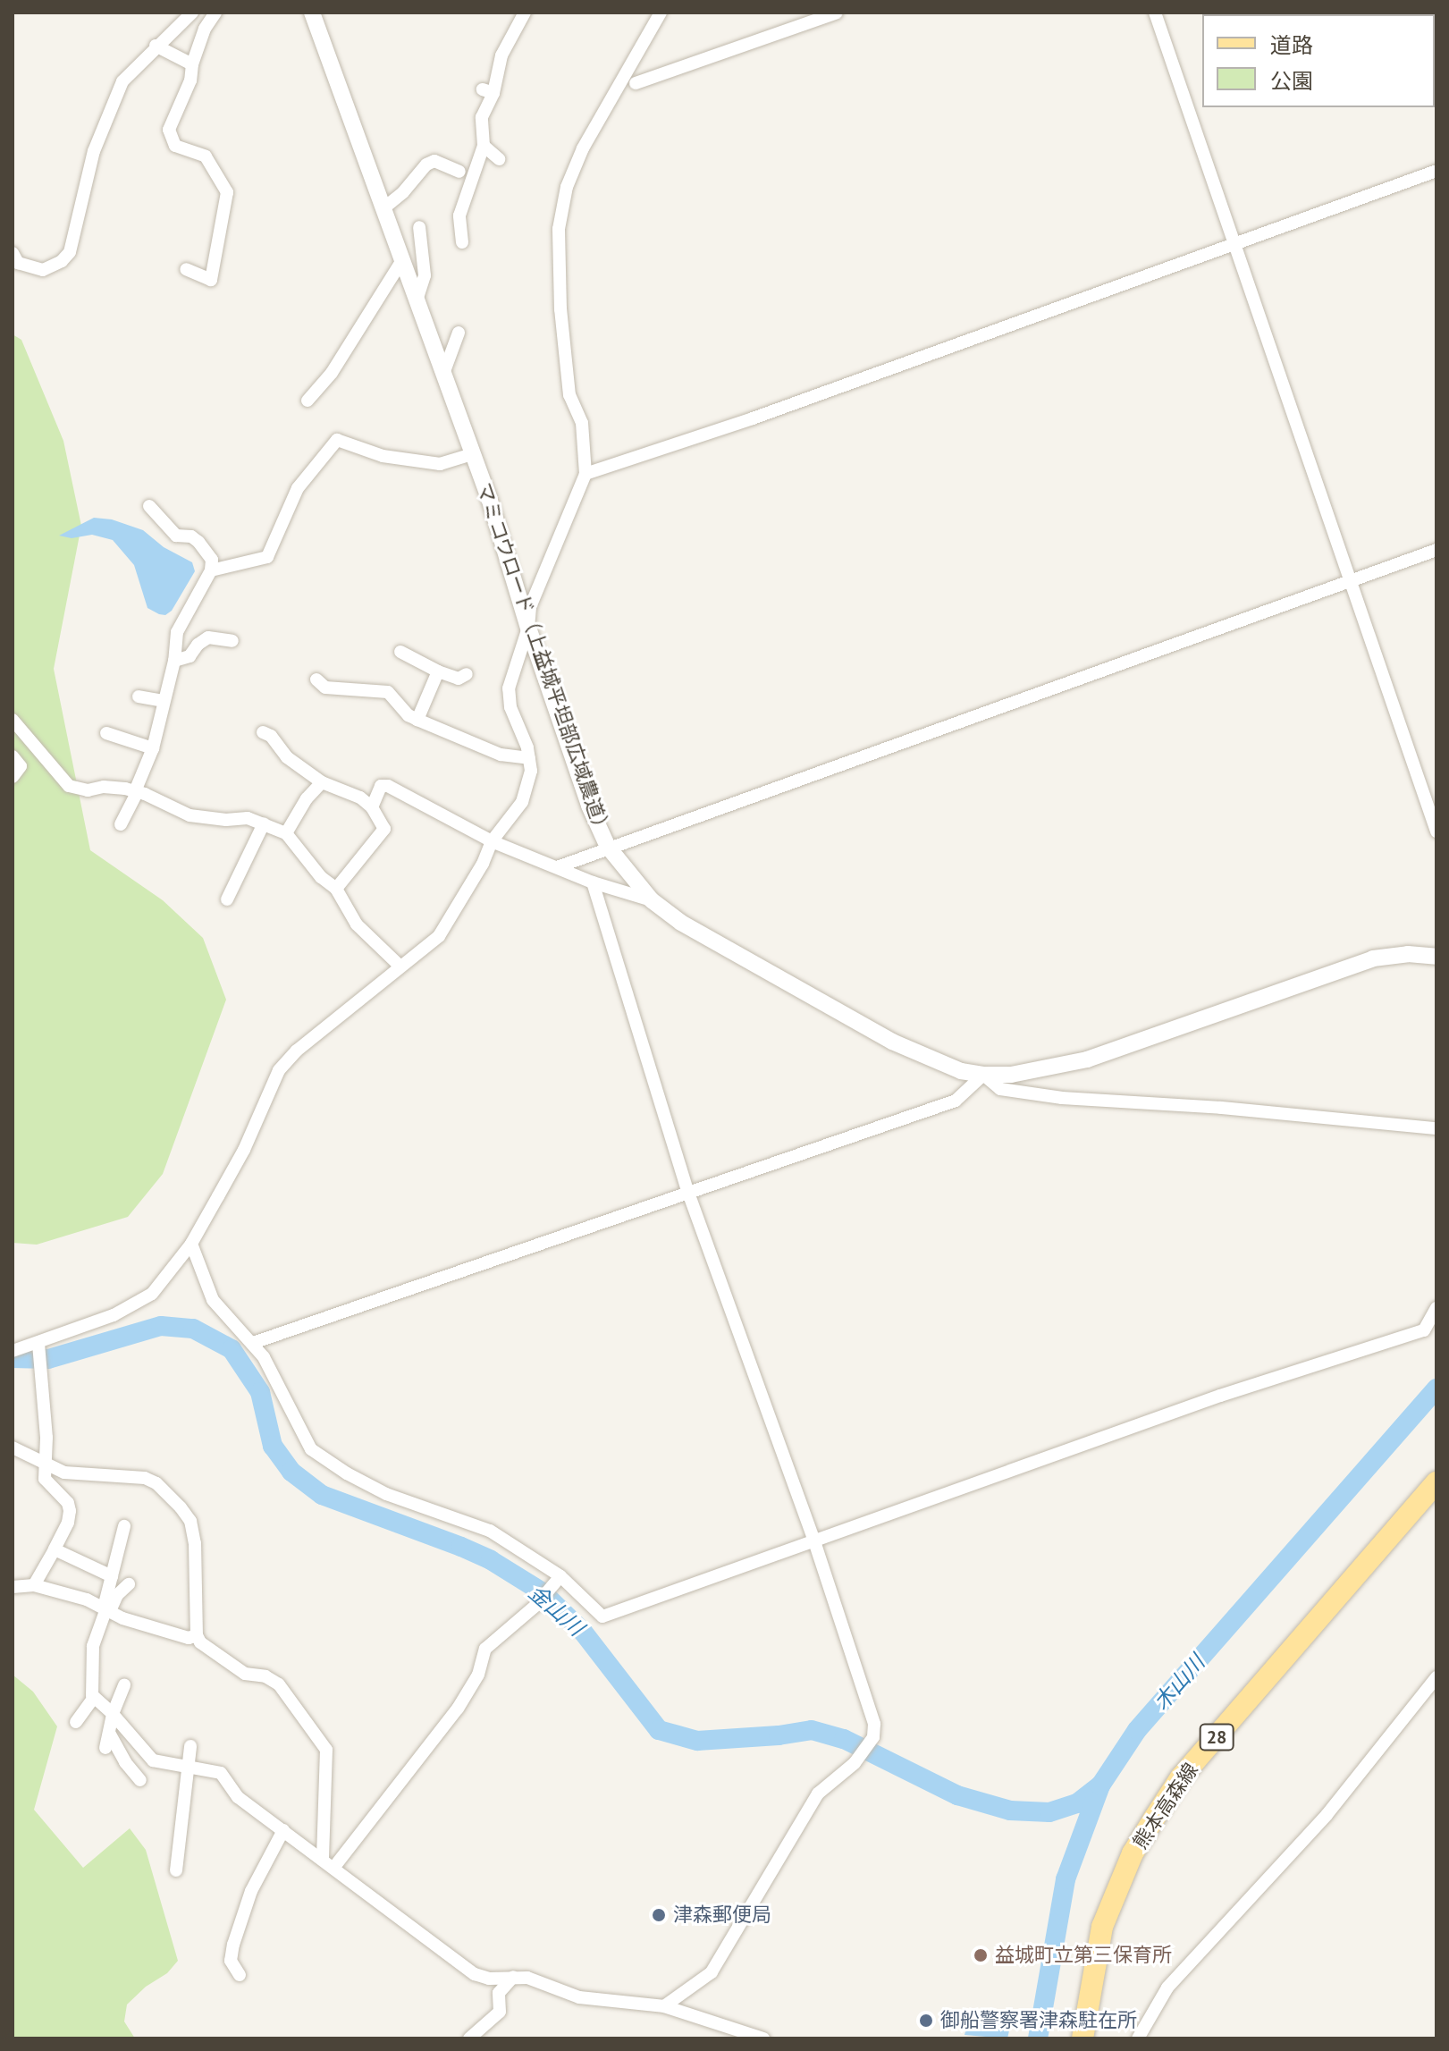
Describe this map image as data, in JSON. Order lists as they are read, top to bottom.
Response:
{
  "streets": {
    "main road": ["28", "熊本高森線"],
    "street": ["マミコウロード（上益城平坦部広域農道）"]
  },
  "water": ["金山川", "木山川"],
  "places": ["津森郵便局", "益城町立第三保育所", "御船警察署津森駐在所"],
  "legend": ["道路", "公園"]
}
